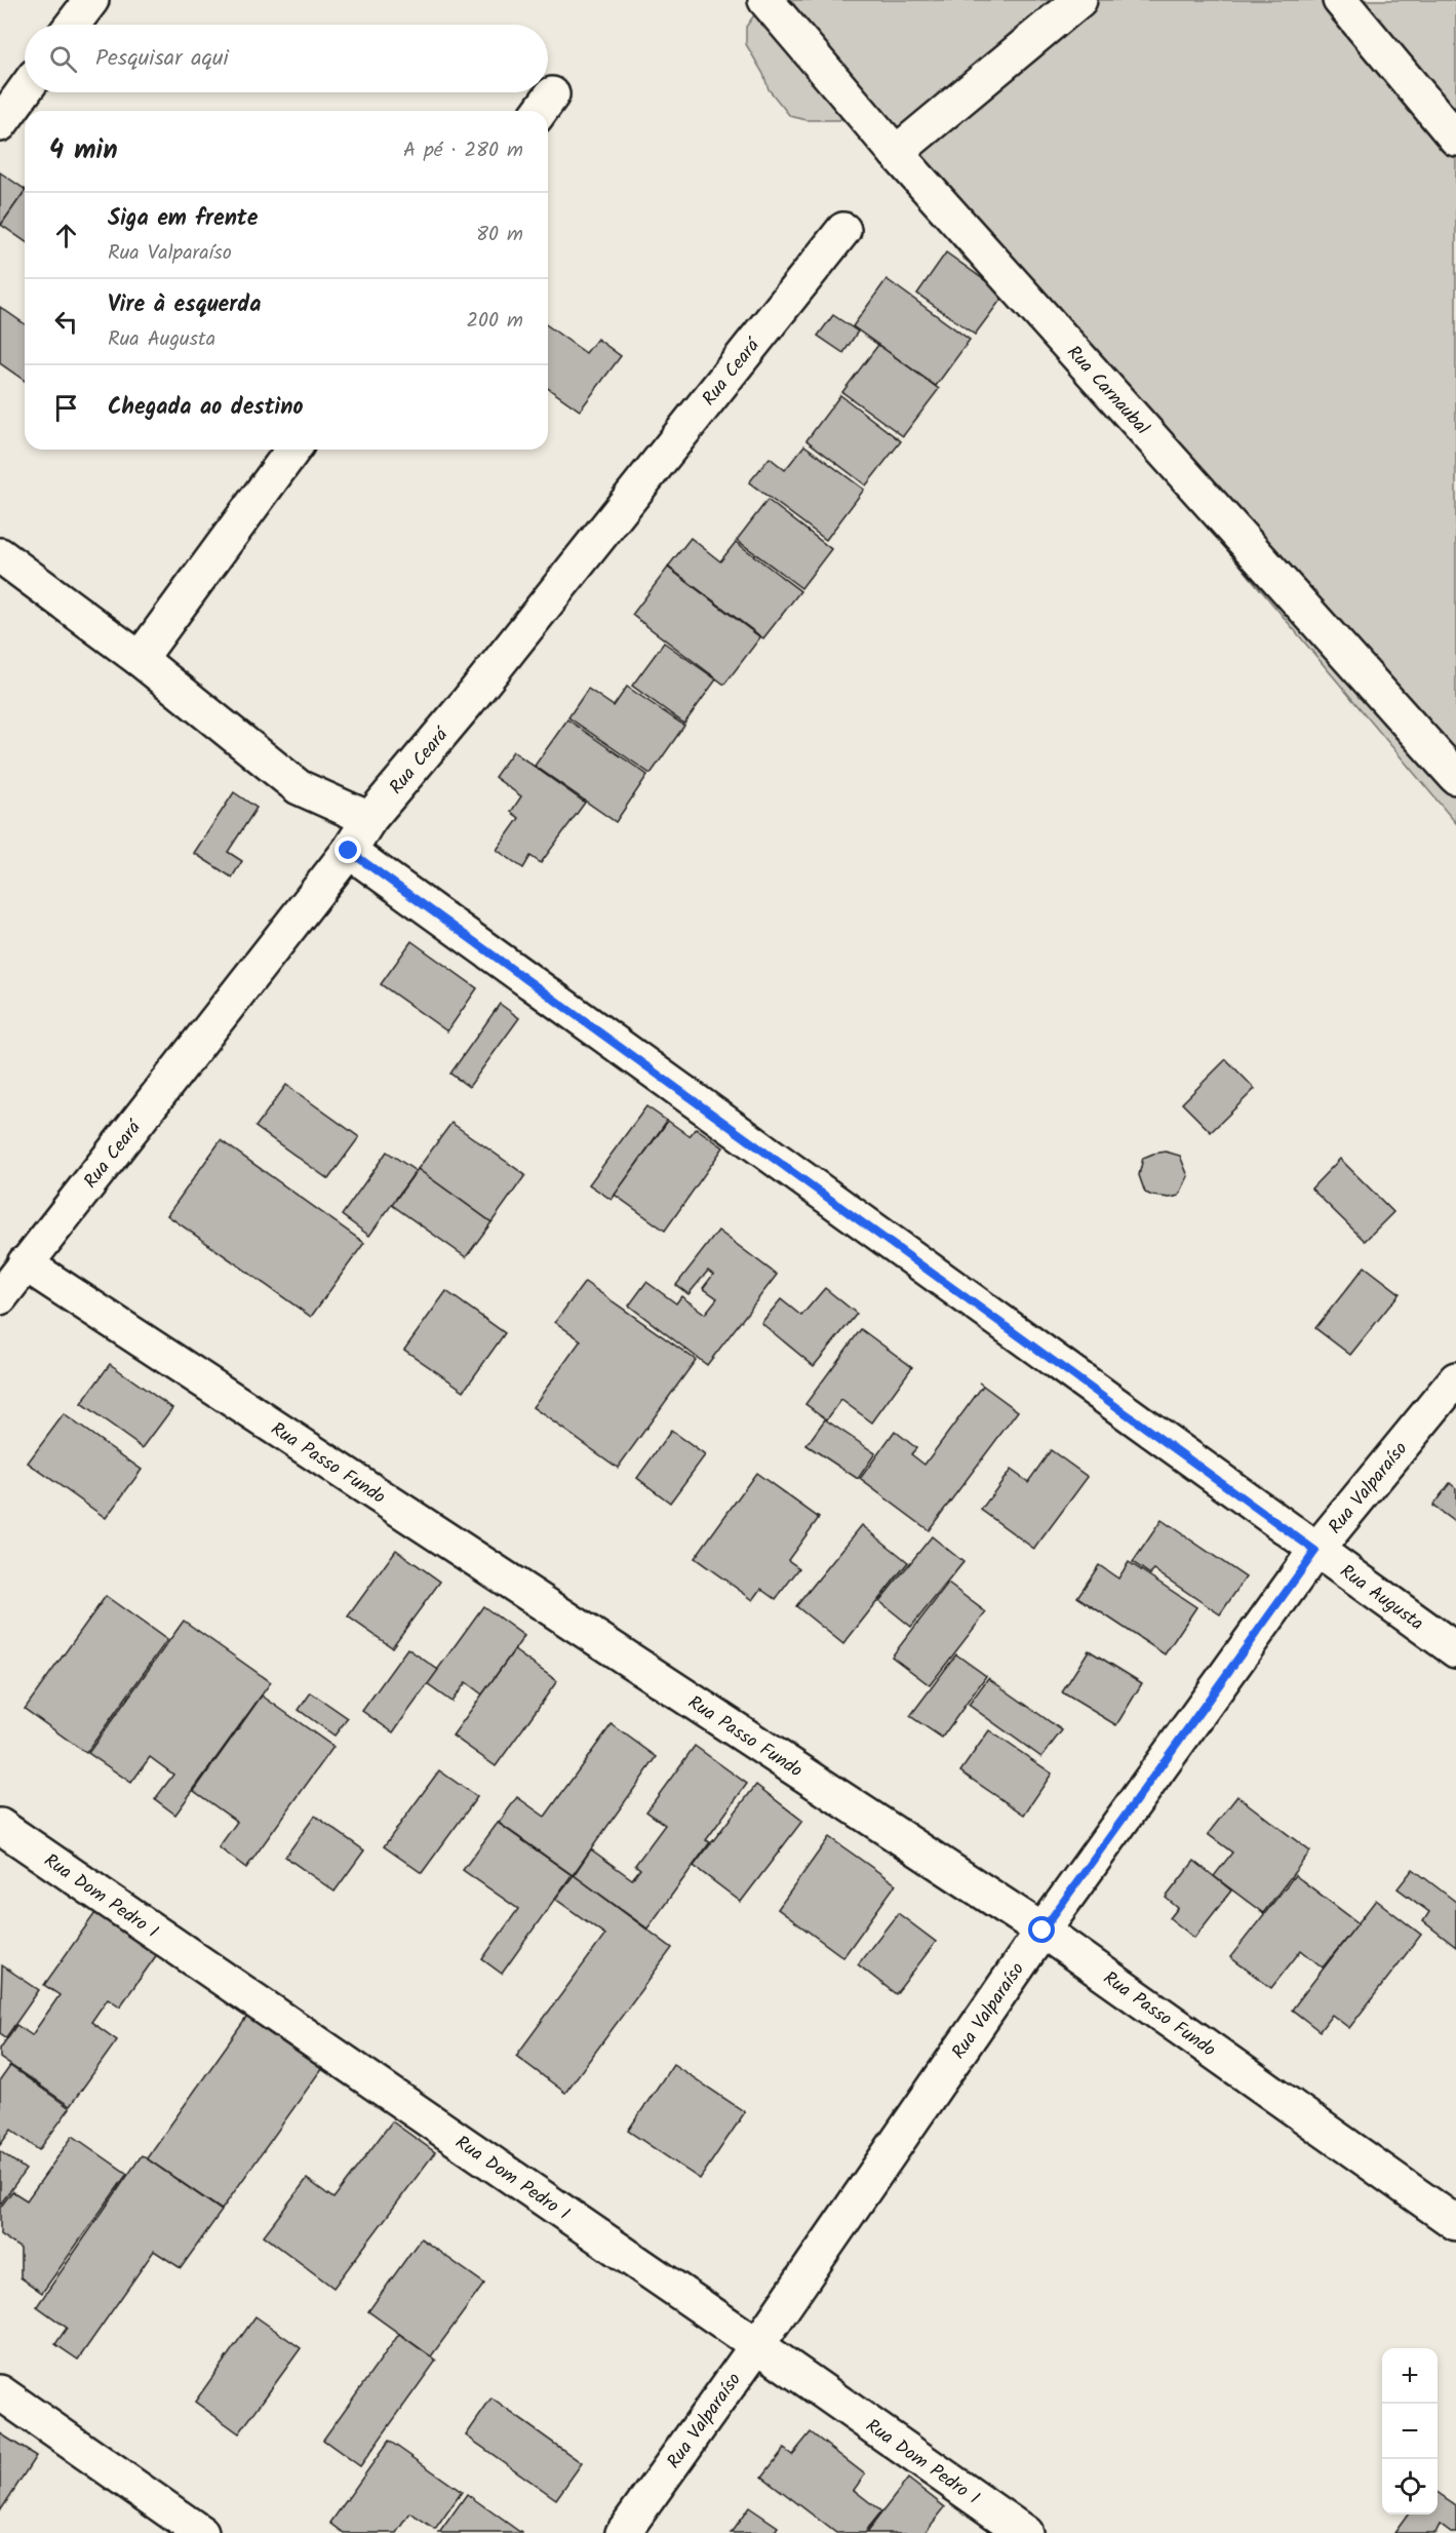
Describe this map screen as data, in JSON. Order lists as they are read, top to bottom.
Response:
{
  "streets": {
    "street": [
      "Rua Ceará",
      "Rua Carnaubal",
      "Rua Passo Fundo",
      "Rua Valparaíso",
      "Rua Augusta",
      "Rua Dom Pedro I"
    ]
  },
  "crossings": [
    ["Rua Ceará", "Rua Passo Fundo"],
    ["Rua Ceará", "Rua Augusta"],
    ["Rua Passo Fundo", "Rua Valparaíso"],
    ["Rua Valparaíso", "Rua Augusta"],
    ["Rua Valparaíso", "Rua Dom Pedro I"]
  ],
  "page": {
    "search": "Pesquisar aqui",
    "heading": ["4 min", "A pé · 280 m"],
    "list": [
      ["Siga em frente", "Rua Valparaíso", "80 m"],
      ["Vire à esquerda", "Rua Augusta", "200 m"],
      "Chegada ao destino"
    ],
    "map_buttons": ["+", "−"]
  }
}
